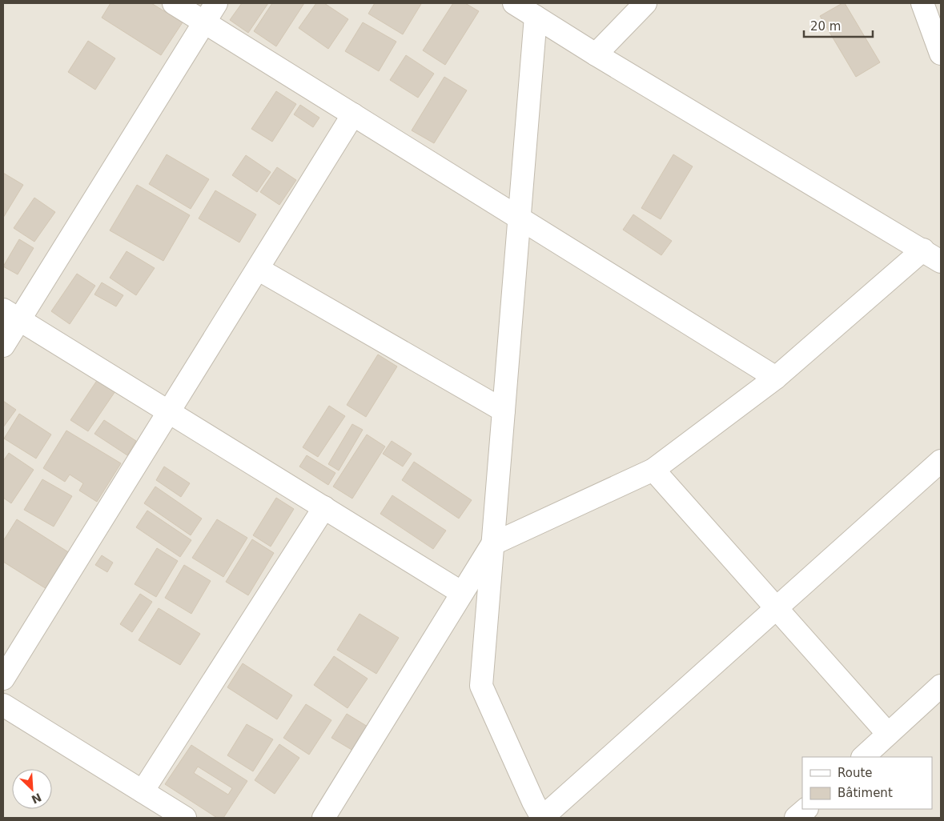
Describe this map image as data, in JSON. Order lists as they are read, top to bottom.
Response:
{
  "legend": ["Route", "Bâtiment"],
  "scale_bar": "20 m",
  "north": "bottom right"
}
